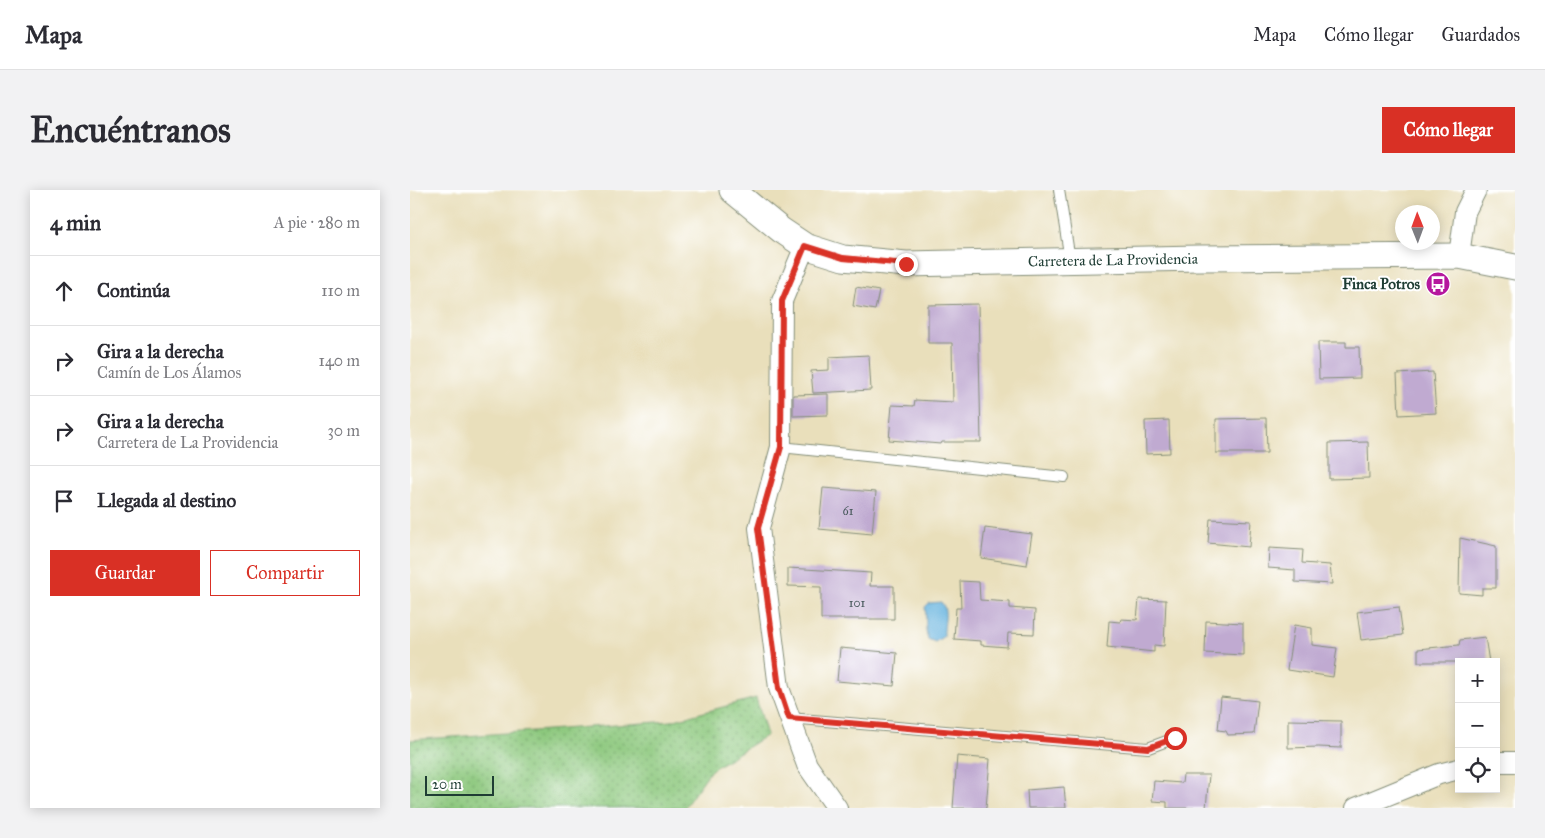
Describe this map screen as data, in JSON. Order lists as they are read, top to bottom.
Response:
{
  "streets": {
    "street": ["Carretera de La Providencia"]
  },
  "places": {
    "bus stop": ["Finca Potros"]
  },
  "house_numbers": ["61", "101"],
  "scale_bar": "20 m",
  "north": "top",
  "page": {
    "header": "Mapa",
    "nav": ["Mapa", "Cómo llegar", "Guardados"],
    "buttons": [
      "Cómo llegar",
      ["Guardar", "Compartir"]
    ],
    "title": "Encuéntranos",
    "heading": ["4 min", "A pie · 280 m"],
    "list": [
      ["Continúa", "110 m"],
      ["Gira a la derecha", "Camín de Los Álamos", "140 m"],
      ["Gira a la derecha", "Carretera de La Providencia", "30 m"],
      "Llegada al destino"
    ],
    "map_buttons": ["+", "−"],
    "scale": "20 m"
  }
}
